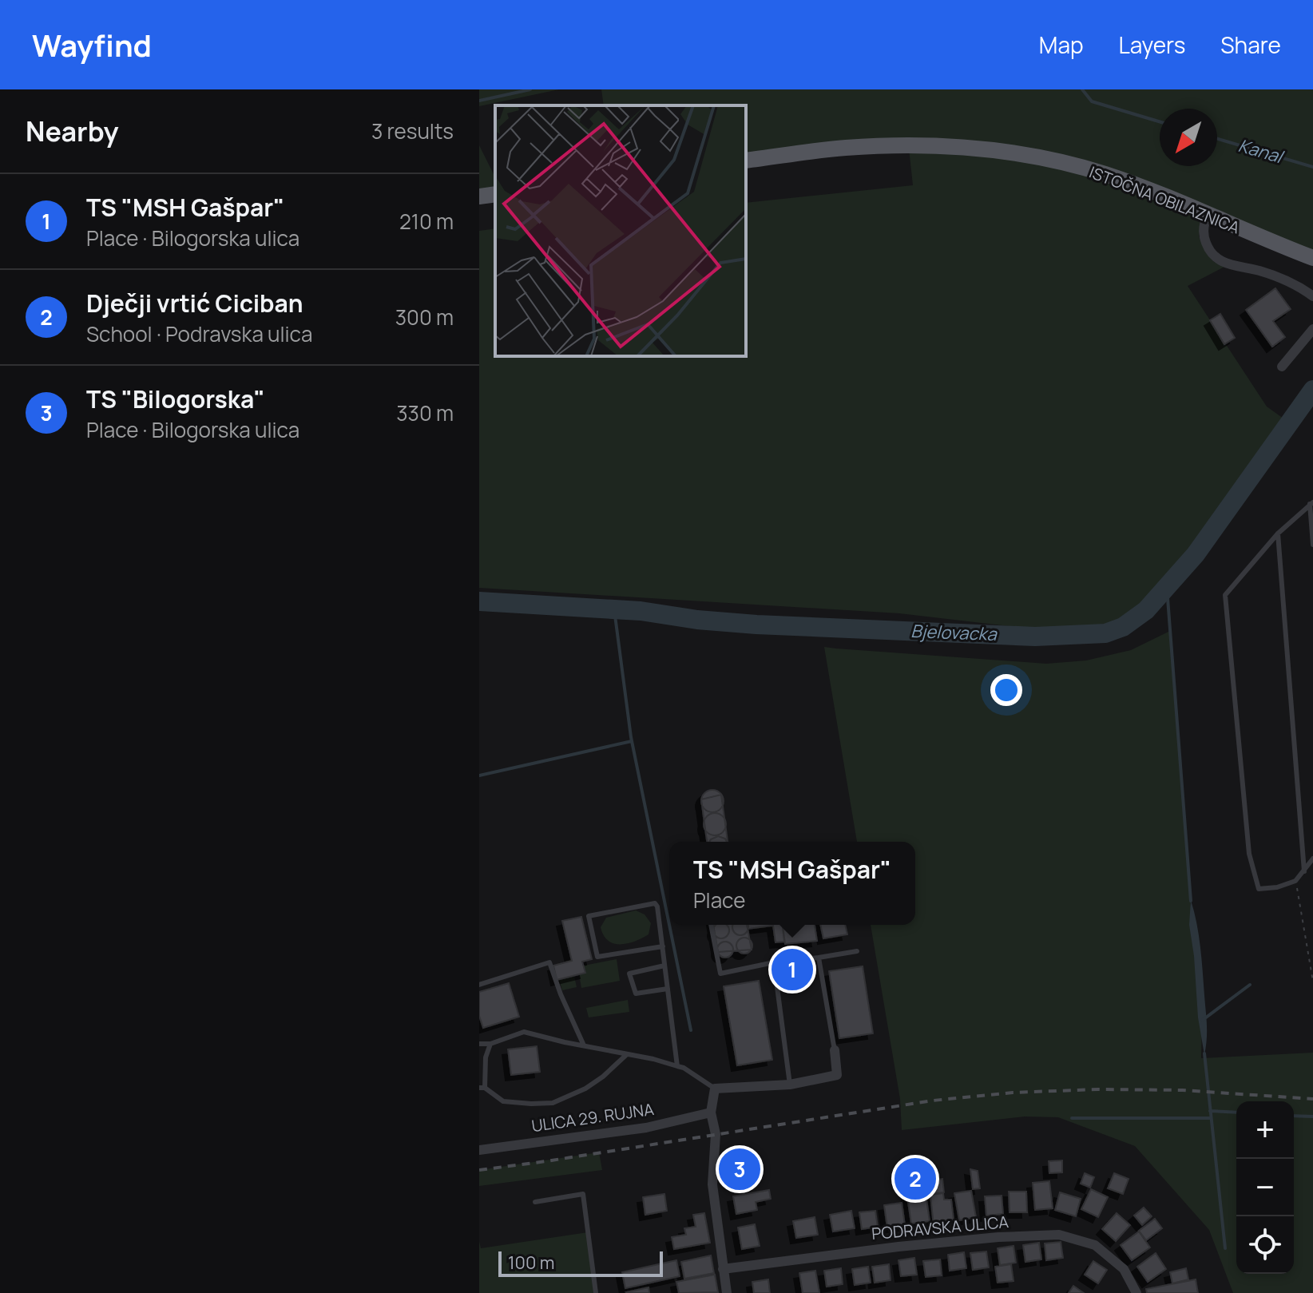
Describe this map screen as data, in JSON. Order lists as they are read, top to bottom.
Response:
{
  "streets": {
    "main road": ["ISTOČNA OBILAZNICA"],
    "street": ["ULICA 29. RUJNA", "PODRAVSKA ULICA"]
  },
  "water": ["Kanal", "Bjelovacka"],
  "scale_bar": "100 m",
  "north": "bottom left",
  "page": {
    "header": "Wayfind",
    "nav": ["Map", "Layers", "Share"],
    "heading": ["Nearby", "3 results"],
    "list": [
      {
        "mark": "1",
        "name": "TS \"MSH Gašpar\"",
        "note": "Place · Bilogorska ulica",
        "value": "210 m"
      },
      {
        "mark": "2",
        "name": "Dječji vrtić Ciciban",
        "note": "School · Podravska ulica",
        "value": "300 m"
      },
      {
        "mark": "3",
        "name": "TS \"Bilogorska\"",
        "note": "Place · Bilogorska ulica",
        "value": "330 m"
      }
    ],
    "popup": ["TS \"MSH Gašpar\"", "Place"],
    "pins": ["1", "3", "2"],
    "map_buttons": ["+", "−"],
    "scale": "100 m"
  }
}
